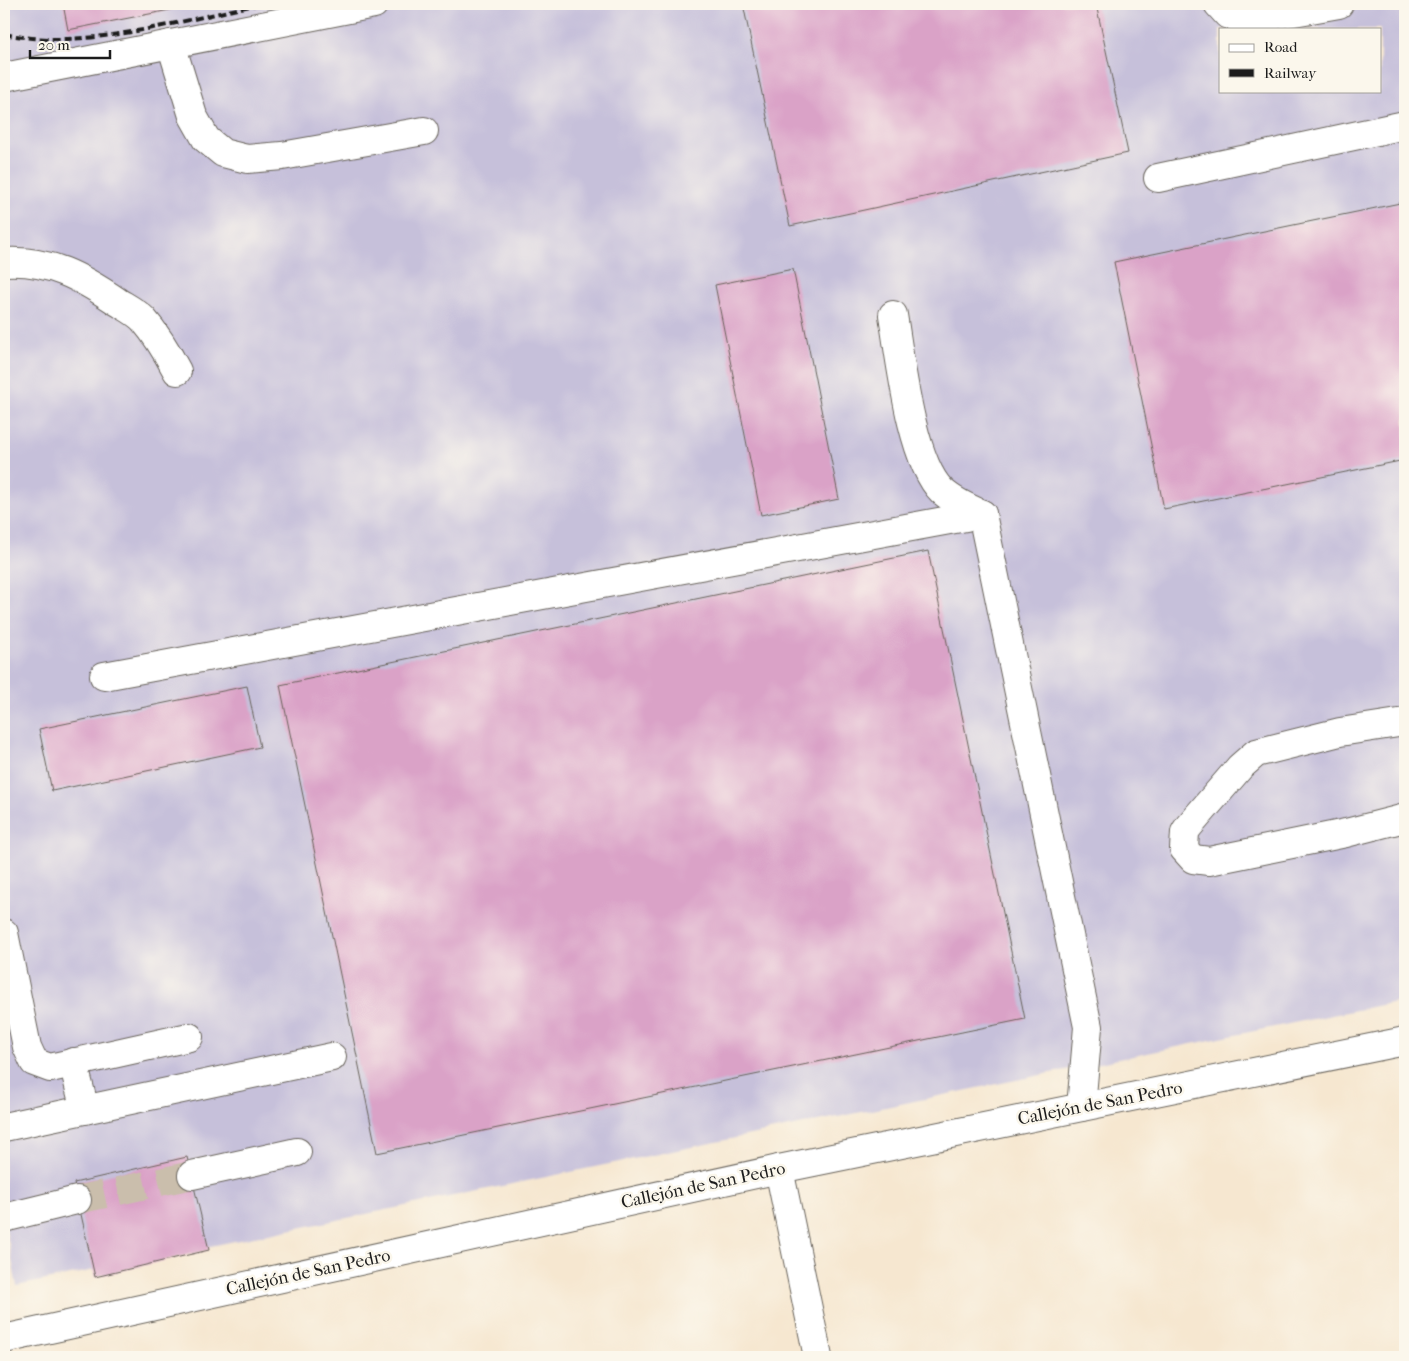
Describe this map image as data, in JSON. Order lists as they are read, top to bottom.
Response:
{
  "streets": {
    "main road": ["Callejón de San Pedro"]
  },
  "legend": ["Road", "Railway"],
  "scale_bar": "20 m"
}
